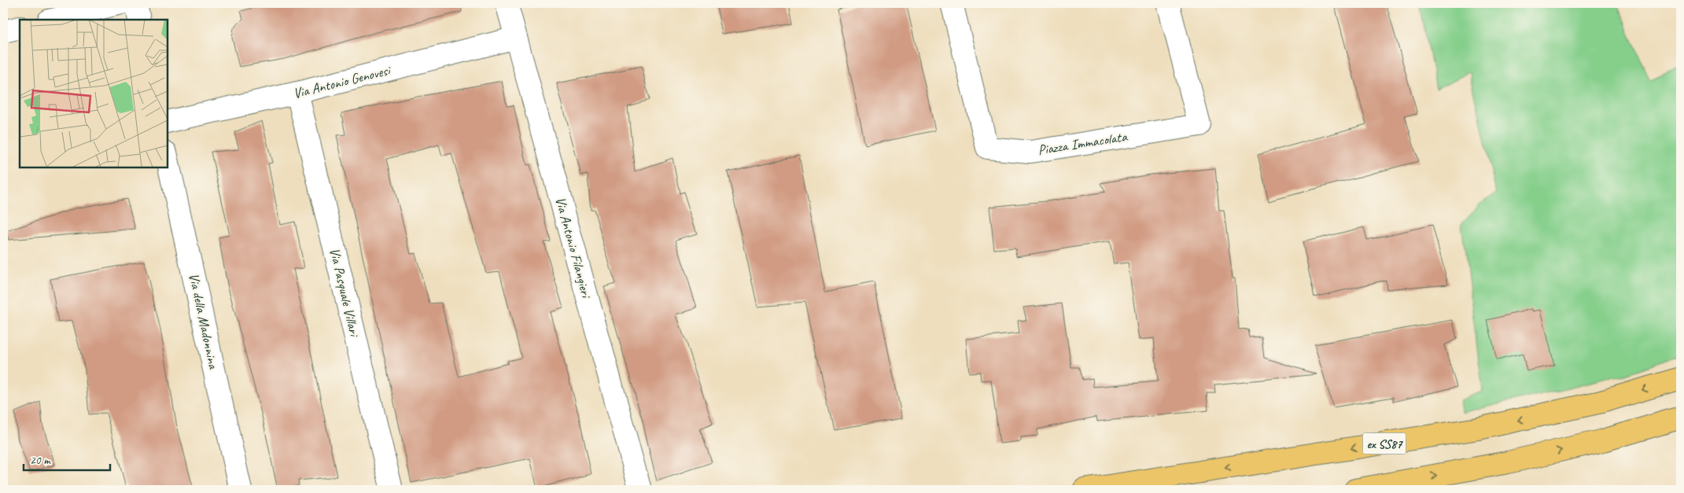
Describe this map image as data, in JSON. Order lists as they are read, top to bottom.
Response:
{
  "streets": {
    "highway": ["ex SS87"],
    "street": [
      "Via Antonio Genovesi",
      "Piazza Immacolata",
      "Via Antonio Filangieri",
      "Via Pasquale Villari",
      "Via della Madonnina"
    ]
  },
  "crossings": [
    ["Via Antonio Genovesi", "Via Antonio Filangieri"],
    ["Via Antonio Genovesi", "Via Pasquale Villari"]
  ],
  "scale_bar": "20 m"
}
